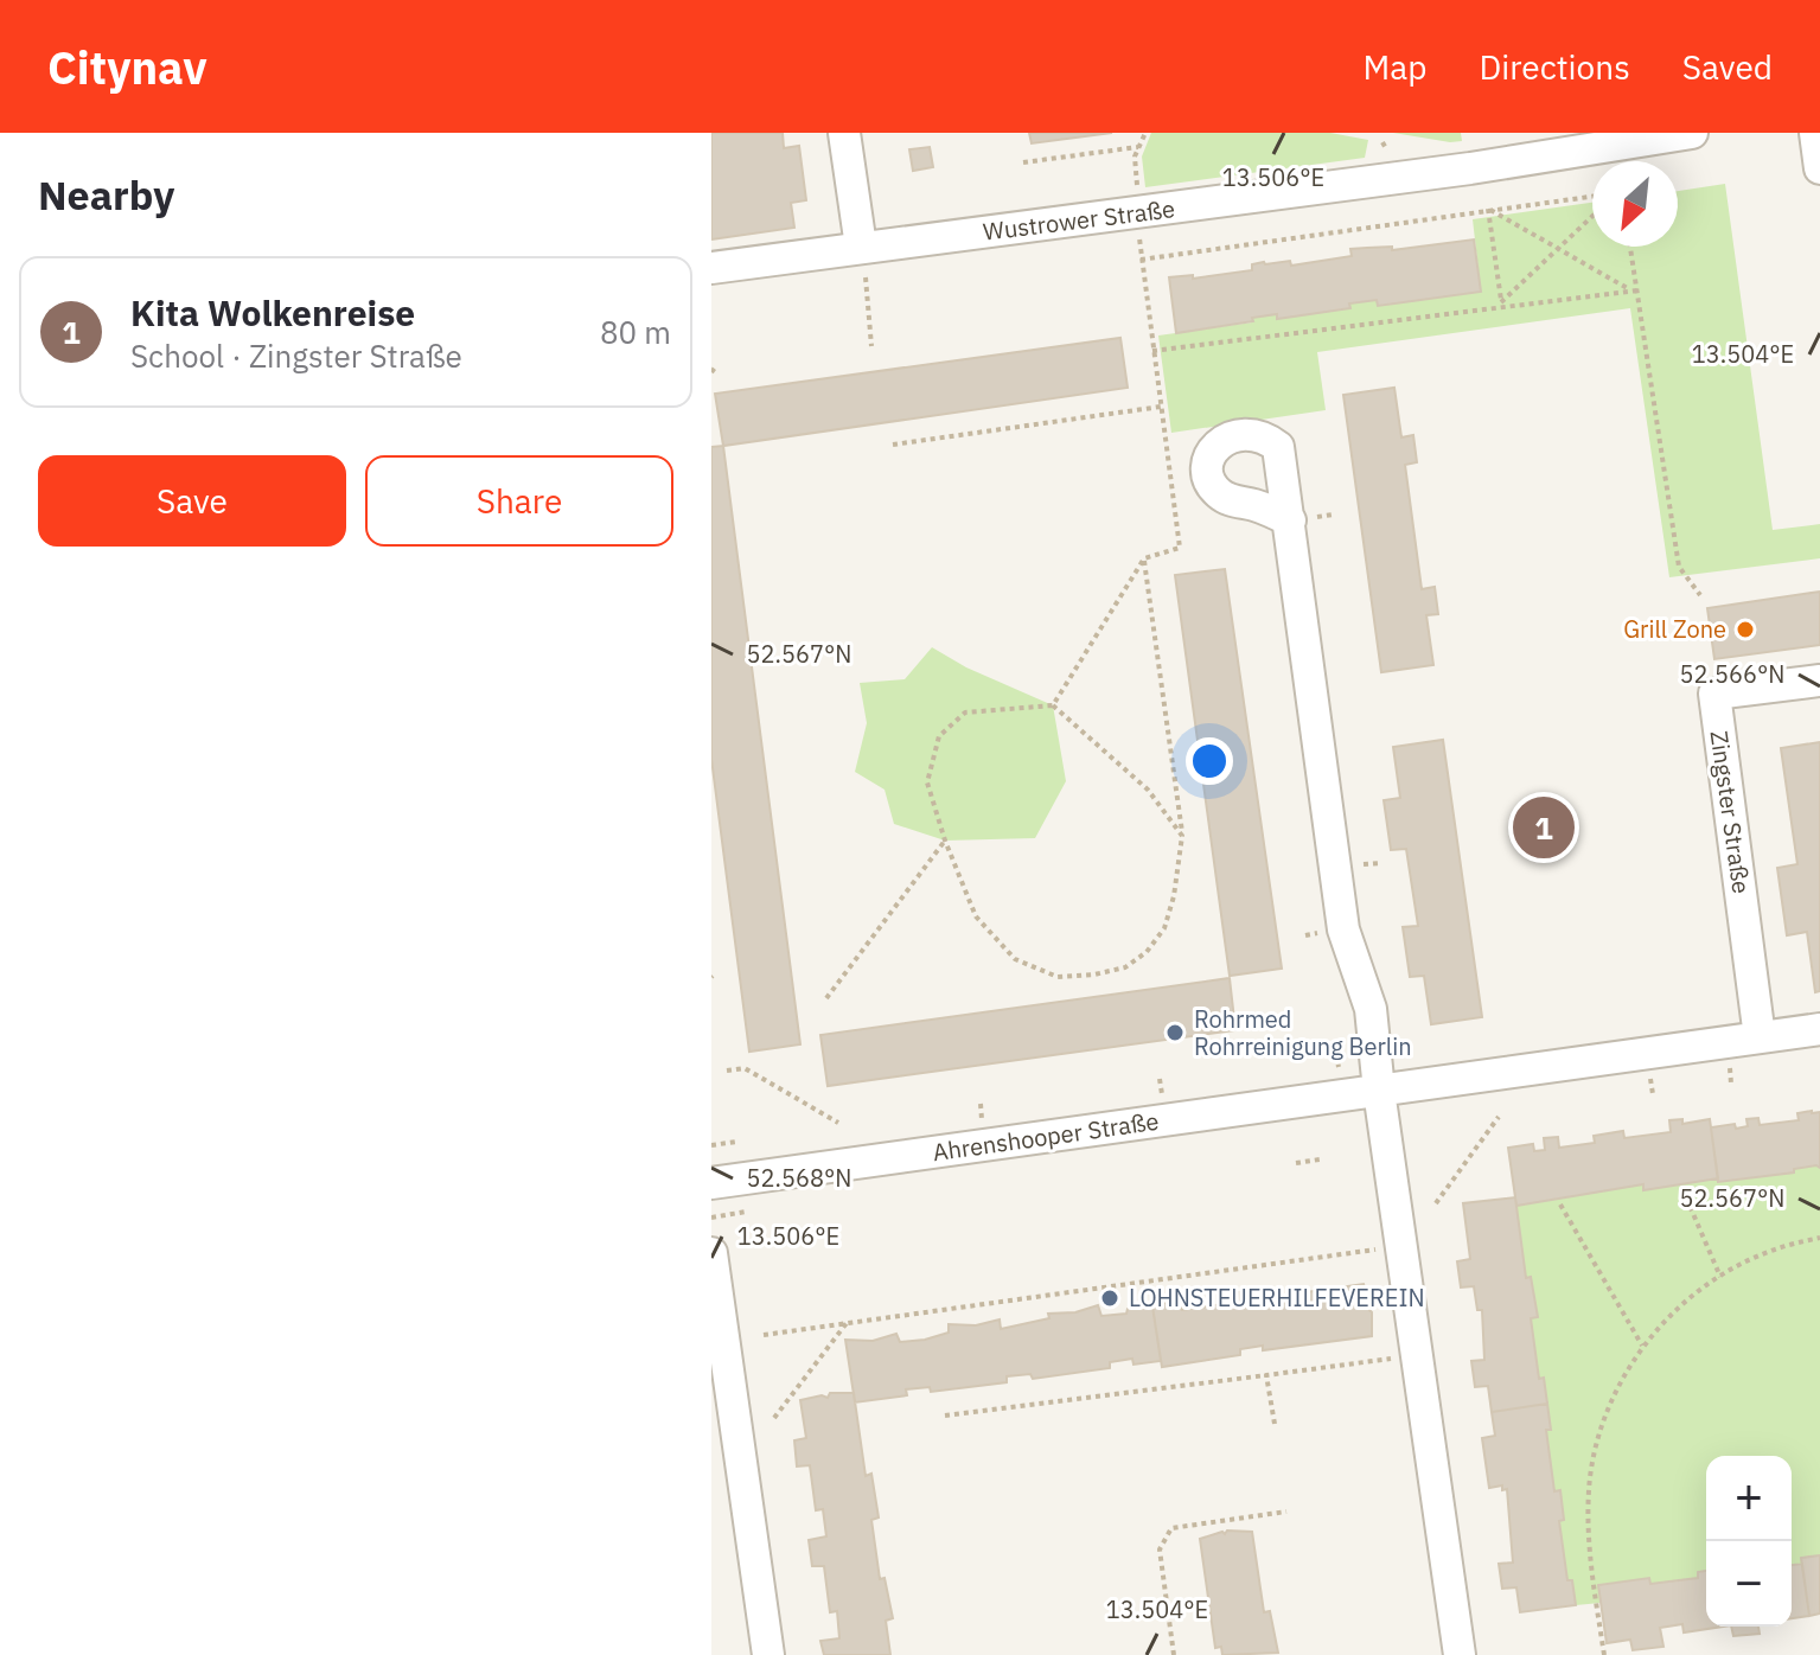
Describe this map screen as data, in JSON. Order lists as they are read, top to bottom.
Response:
{
  "streets": {
    "street": ["Wustrower Straße", "Zingster Straße", "Ahrenshooper Straße"]
  },
  "crossings": [
    ["Zingster Straße", "Ahrenshooper Straße"]
  ],
  "places": ["Grill Zone", "Rohrmed Rohrreinigung Berlin", "LOHNSTEUERHILFEVEREIN"],
  "north": "bottom left",
  "page": {
    "header": "Citynav",
    "nav": ["Map", "Directions", "Saved"],
    "heading": "Nearby",
    "list": [
      {
        "mark": "1",
        "name": "Kita Wolkenreise",
        "note": "School · Zingster Straße",
        "value": "80 m"
      }
    ],
    "buttons": ["Save", "Share"],
    "pins": "1",
    "map_buttons": ["+", "−"]
  },
  "coordinates": [
    "13.506°E",
    "13.504°E",
    "52.567°N",
    "52.566°N",
    "52.568°N"
  ]
}
